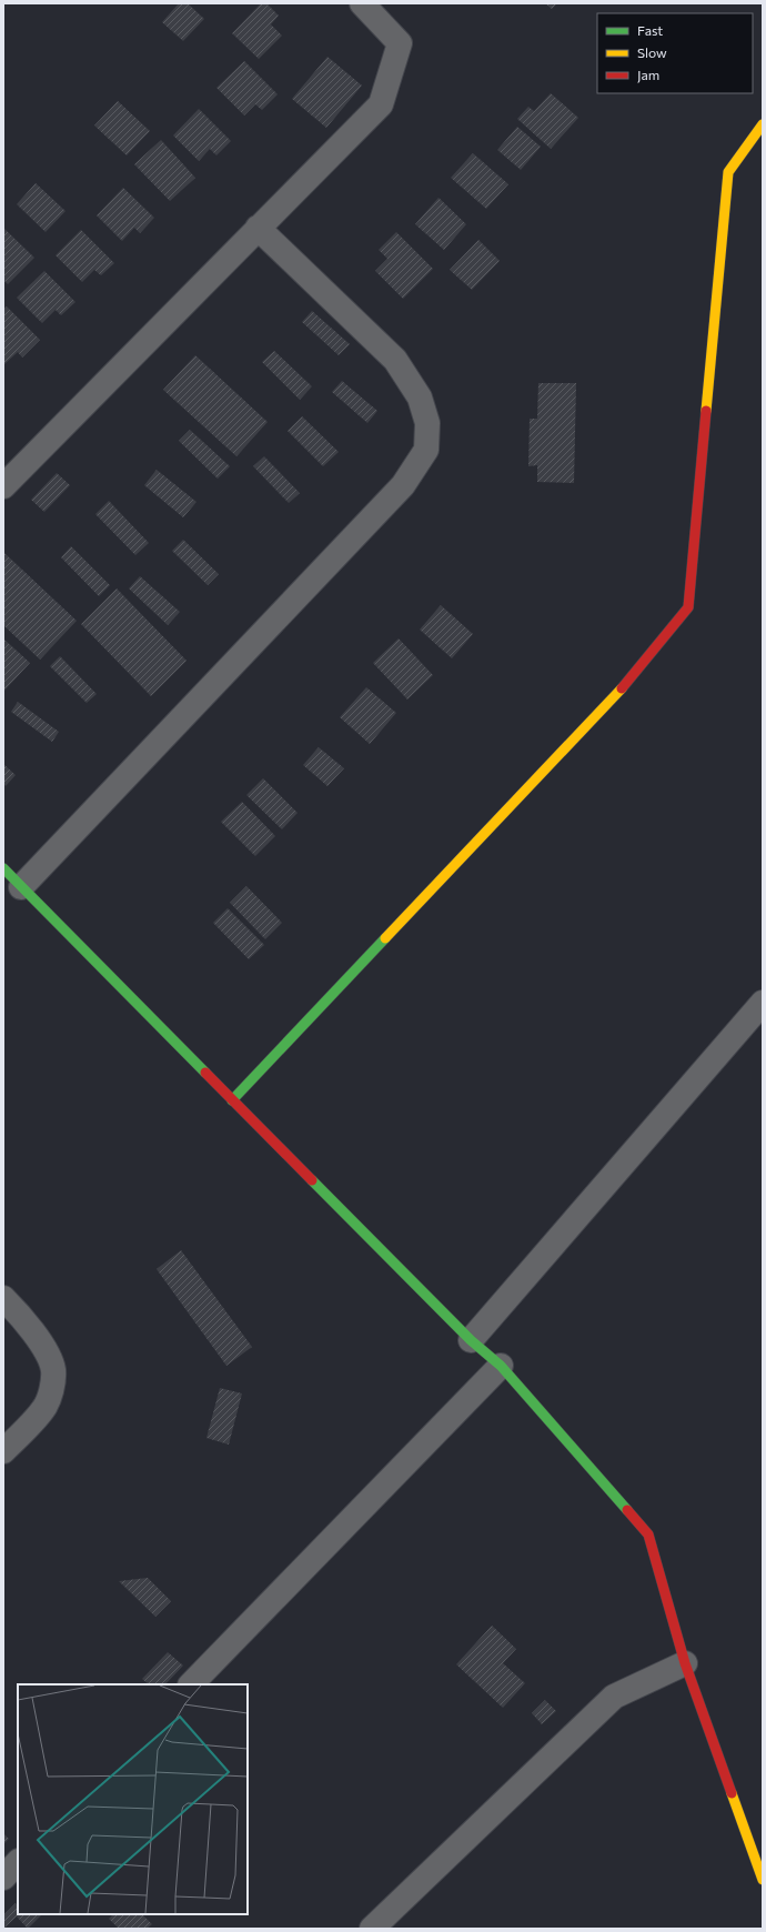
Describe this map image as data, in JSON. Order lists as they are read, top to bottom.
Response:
{
  "legend": ["Fast", "Slow", "Jam"]
}
